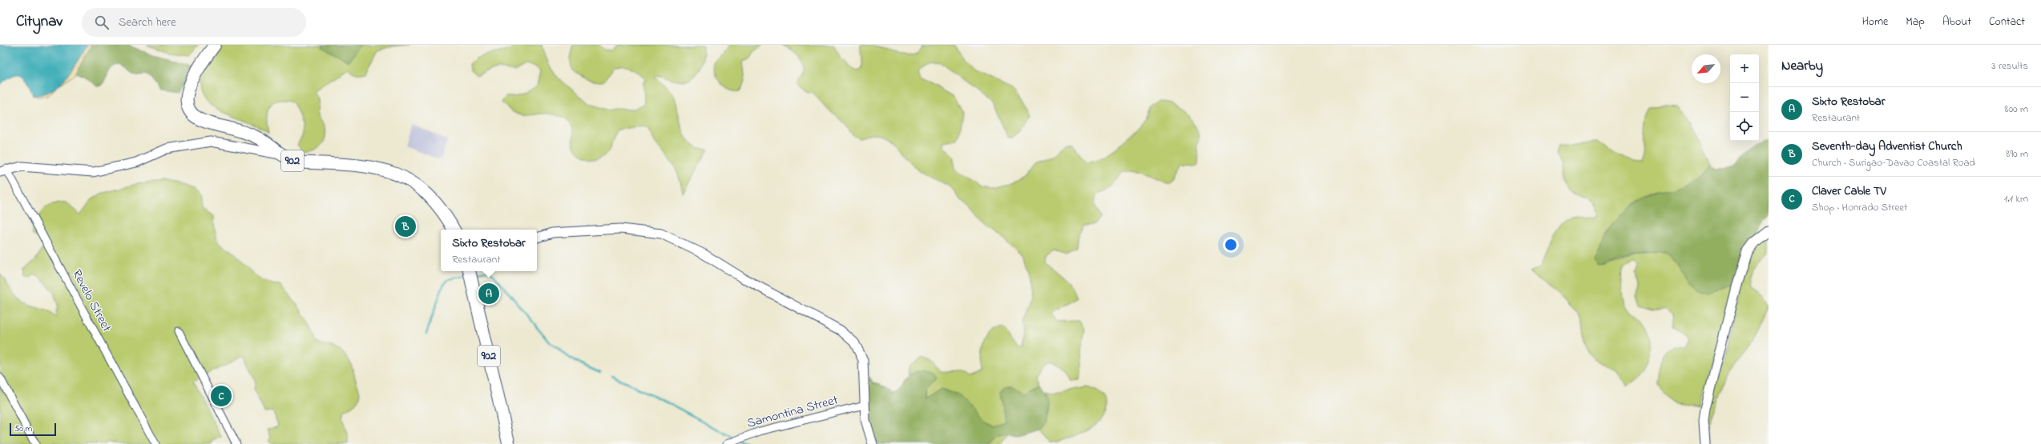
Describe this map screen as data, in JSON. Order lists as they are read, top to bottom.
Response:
{
  "streets": {
    "highway": ["902"],
    "street": ["Revelo Street", "Samontina Street"]
  },
  "scale_bar": "50 m",
  "north": "bottom left",
  "page": {
    "header": "Citynav",
    "search": "Search here",
    "nav": [
      "Home",
      "Map",
      "About",
      "Contact"
    ],
    "heading": ["Nearby", "3 results"],
    "map_buttons": ["+", "−"],
    "list": [
      {
        "mark": "A",
        "name": "Sixto Restobar",
        "note": "Restaurant",
        "value": "800 m"
      },
      {
        "mark": "B",
        "name": "Seventh-day Adventist Church",
        "note": "Church · Surigao-Davao Coastal Road",
        "value": "890 m"
      },
      {
        "mark": "C",
        "name": "Claver Cable TV",
        "note": "Shop · Honrado Street",
        "value": "1.1 km"
      }
    ],
    "pins": ["B", "A", "C"],
    "popup": ["Sixto Restobar", "Restaurant"],
    "scale": "50 m"
  }
}
